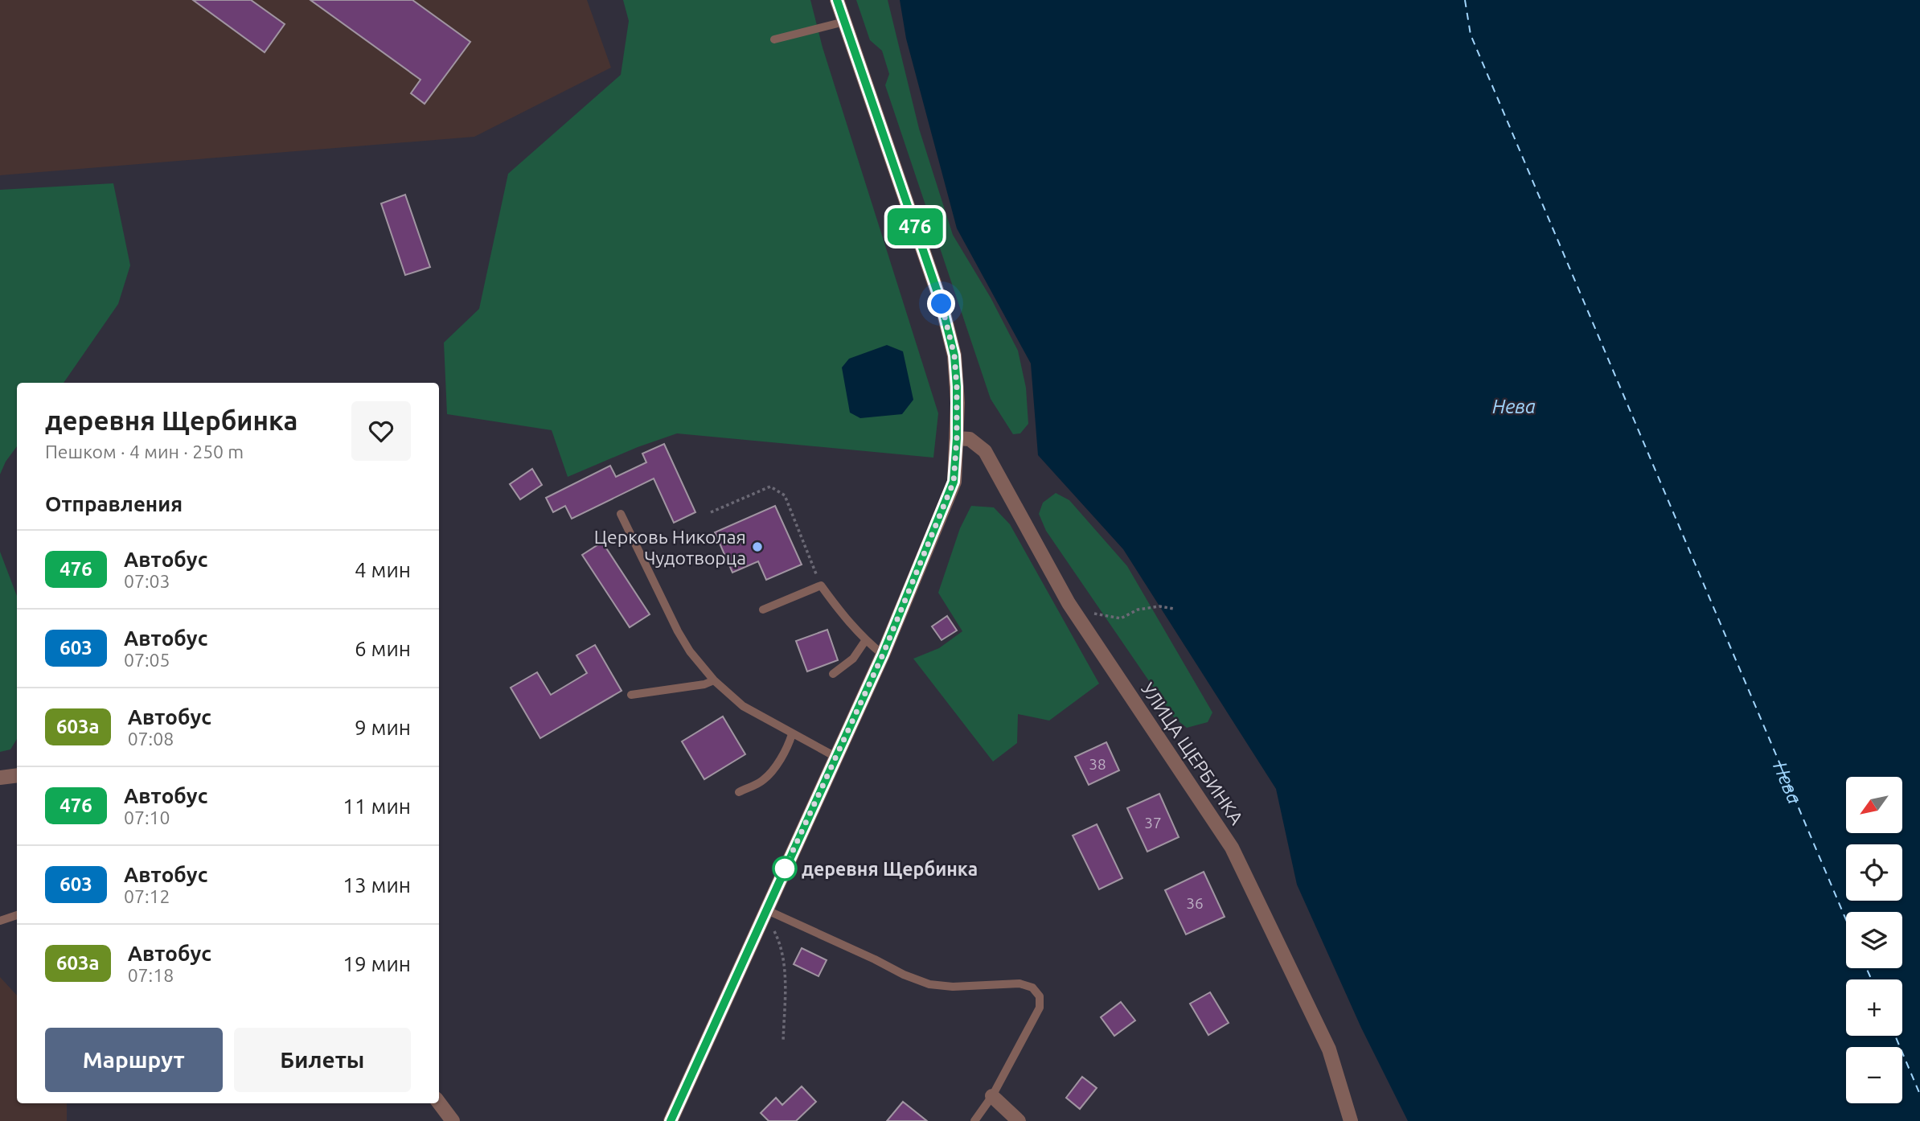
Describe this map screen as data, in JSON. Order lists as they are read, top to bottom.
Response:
{
  "streets": {
    "street": ["УЛИЦА ЩЕРБИНКА"]
  },
  "water": ["Нева"],
  "places": ["Церковь Николая Чудотворца", "деревня Щербинка"],
  "lines": ["bus line 476"],
  "house_numbers": ["38", "37", "36"],
  "north": "bottom left",
  "page": {
    "on_map": "476",
    "heading": [
      ["деревня Щербинка", "Пешком · 4 мин · 250 m"],
      "Отправления"
    ],
    "list": [
      {
        "mark": "476",
        "name": "Автобус",
        "note": "07:03",
        "value": "4 мин"
      },
      {
        "mark": "603",
        "name": "Автобус",
        "note": "07:05",
        "value": "6 мин"
      },
      {
        "mark": "603а",
        "name": "Автобус",
        "note": "07:08",
        "value": "9 мин"
      },
      {
        "mark": "476",
        "name": "Автобус",
        "note": "07:10",
        "value": "11 мин"
      },
      {
        "mark": "603",
        "name": "Автобус",
        "note": "07:12",
        "value": "13 мин"
      },
      {
        "mark": "603а",
        "name": "Автобус",
        "note": "07:18",
        "value": "19 мин"
      }
    ],
    "map_buttons": ["+", "−"],
    "buttons": ["Маршрут", "Билеты"]
  }
}
